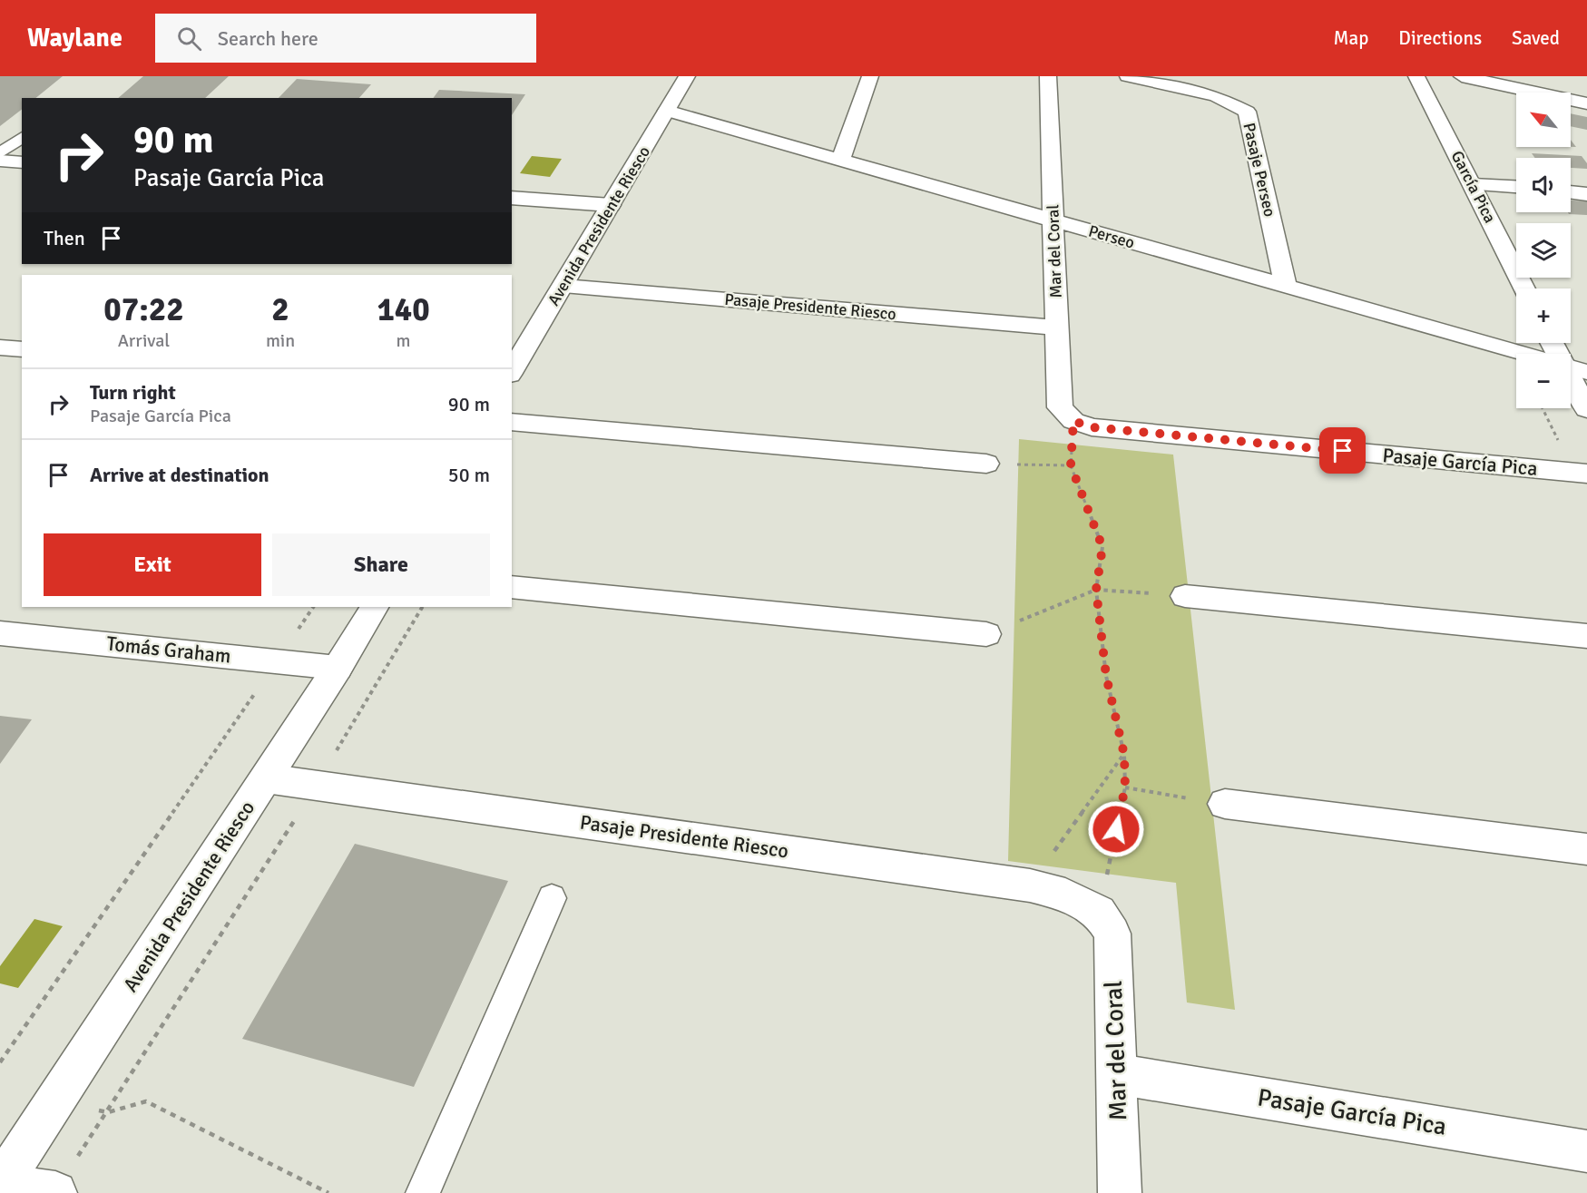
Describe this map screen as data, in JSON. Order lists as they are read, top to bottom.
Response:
{
  "streets": {
    "street": [
      "Pasaje Perseo",
      "García Pica",
      "Avenida Presidente Riesco",
      "Perseo",
      "Mar del Coral",
      "Pasaje Presidente Riesco",
      "Pasaje García Pica",
      "Tomás Graham"
    ]
  },
  "crossings": [
    ["Pasaje Perseo", "Perseo"],
    ["Avenida Presidente Riesco", "Perseo"],
    ["Avenida Presidente Riesco", "Pasaje Presidente Riesco"],
    ["Avenida Presidente Riesco", "Tomás Graham"],
    ["Perseo", "Mar del Coral"],
    ["Mar del Coral", "Pasaje Presidente Riesco"],
    ["Mar del Coral", "Pasaje García Pica"]
  ],
  "north": "top left",
  "page": {
    "header": "Waylane",
    "search": "Search here",
    "nav": ["Map", "Directions", "Saved"],
    "map_buttons": ["+", "−"],
    "turn": ["90 m", "Pasaje García Pica"],
    "then": "Then",
    "eta": [
      "07:22",
      "Arrival",
      "2",
      "min",
      "140",
      "m"
    ],
    "list": [
      {
        "name": "Turn right",
        "note": "Pasaje García Pica",
        "value": "90 m"
      },
      {
        "name": "Arrive at destination",
        "value": "50 m"
      }
    ],
    "buttons": ["Exit", "Share"]
  }
}
